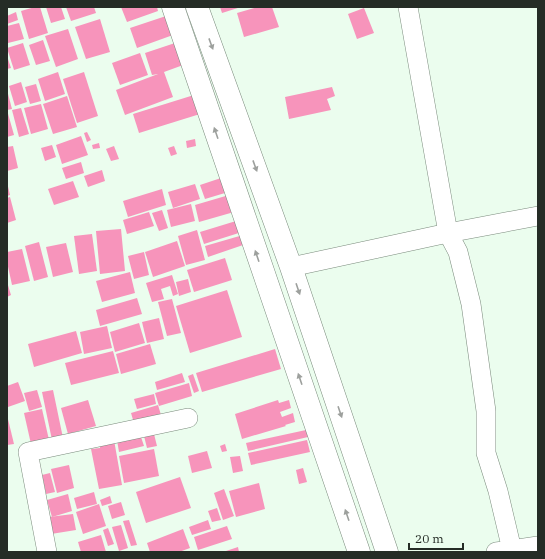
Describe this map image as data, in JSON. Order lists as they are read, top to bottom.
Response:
{
  "scale_bar": "20 m"
}
